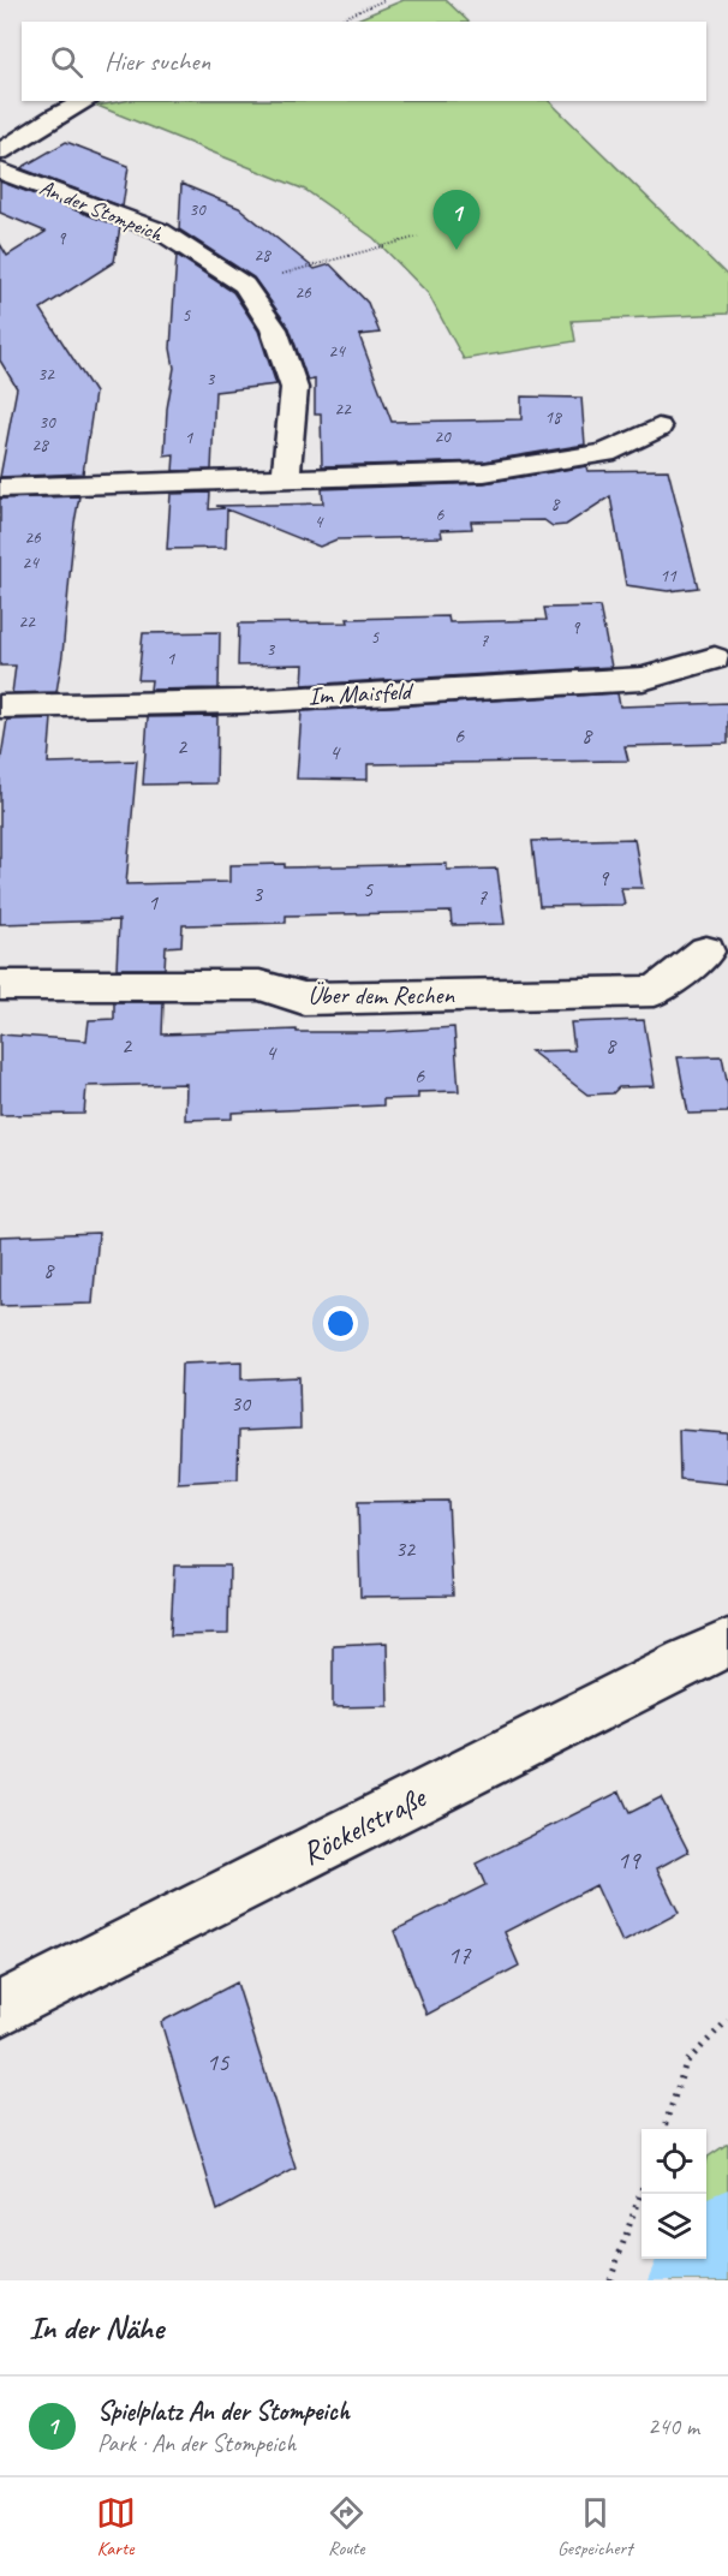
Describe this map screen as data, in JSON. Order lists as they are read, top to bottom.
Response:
{
  "streets": {
    "street": [
      "An der Stompeich",
      "Im Maisfeld",
      "Über dem Rechen",
      "Röckelstraße"
    ]
  },
  "house_numbers": [
    "30",
    "9",
    "28",
    "26",
    "5",
    "24",
    "32",
    "3",
    "22",
    "18",
    "30",
    "20",
    "1",
    "28",
    "8",
    "6",
    "4",
    "26",
    "24",
    "11",
    "22",
    "9",
    "5",
    "7",
    "3",
    "1",
    "6",
    "8",
    "2",
    "4",
    "9",
    "5",
    "3",
    "7",
    "1",
    "2",
    "8",
    "4",
    "6",
    "8",
    "30",
    "32",
    "19",
    "17",
    "15"
  ],
  "page": {
    "search": "Hier suchen",
    "pins": "1",
    "heading": "In der Nähe",
    "list": [
      {
        "mark": "1",
        "name": "Spielplatz An der Stompeich",
        "note": "Park · An der Stompeich",
        "value": "240 m"
      }
    ],
    "nav": ["Karte", "Route", "Gespeichert"]
  }
}
